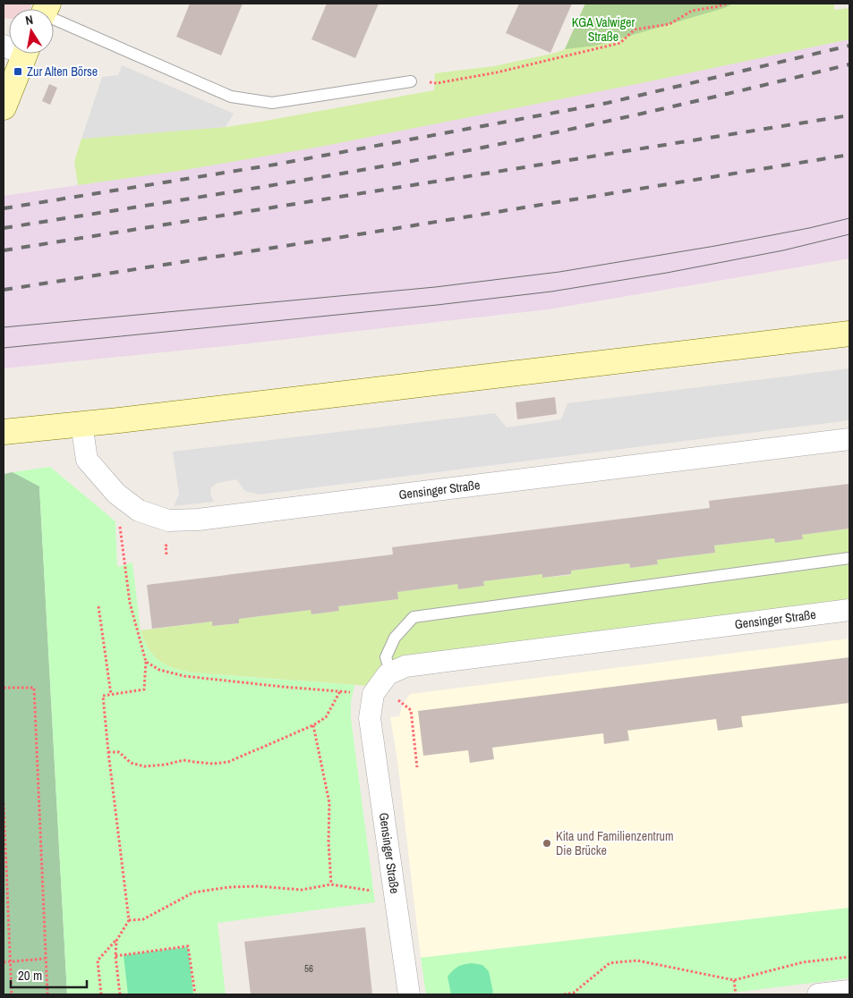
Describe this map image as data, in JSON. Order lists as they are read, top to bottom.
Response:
{
  "streets": {
    "street": ["Gensinger Straße"]
  },
  "parks": ["KGA Valwiger Straße"],
  "places": {
    "transit": ["Zur Alten Börse"],
    "other": ["Kita und Familienzentrum Die Brücke"]
  },
  "house_numbers": ["56"],
  "scale_bar": "20 m",
  "north": "top"
}
